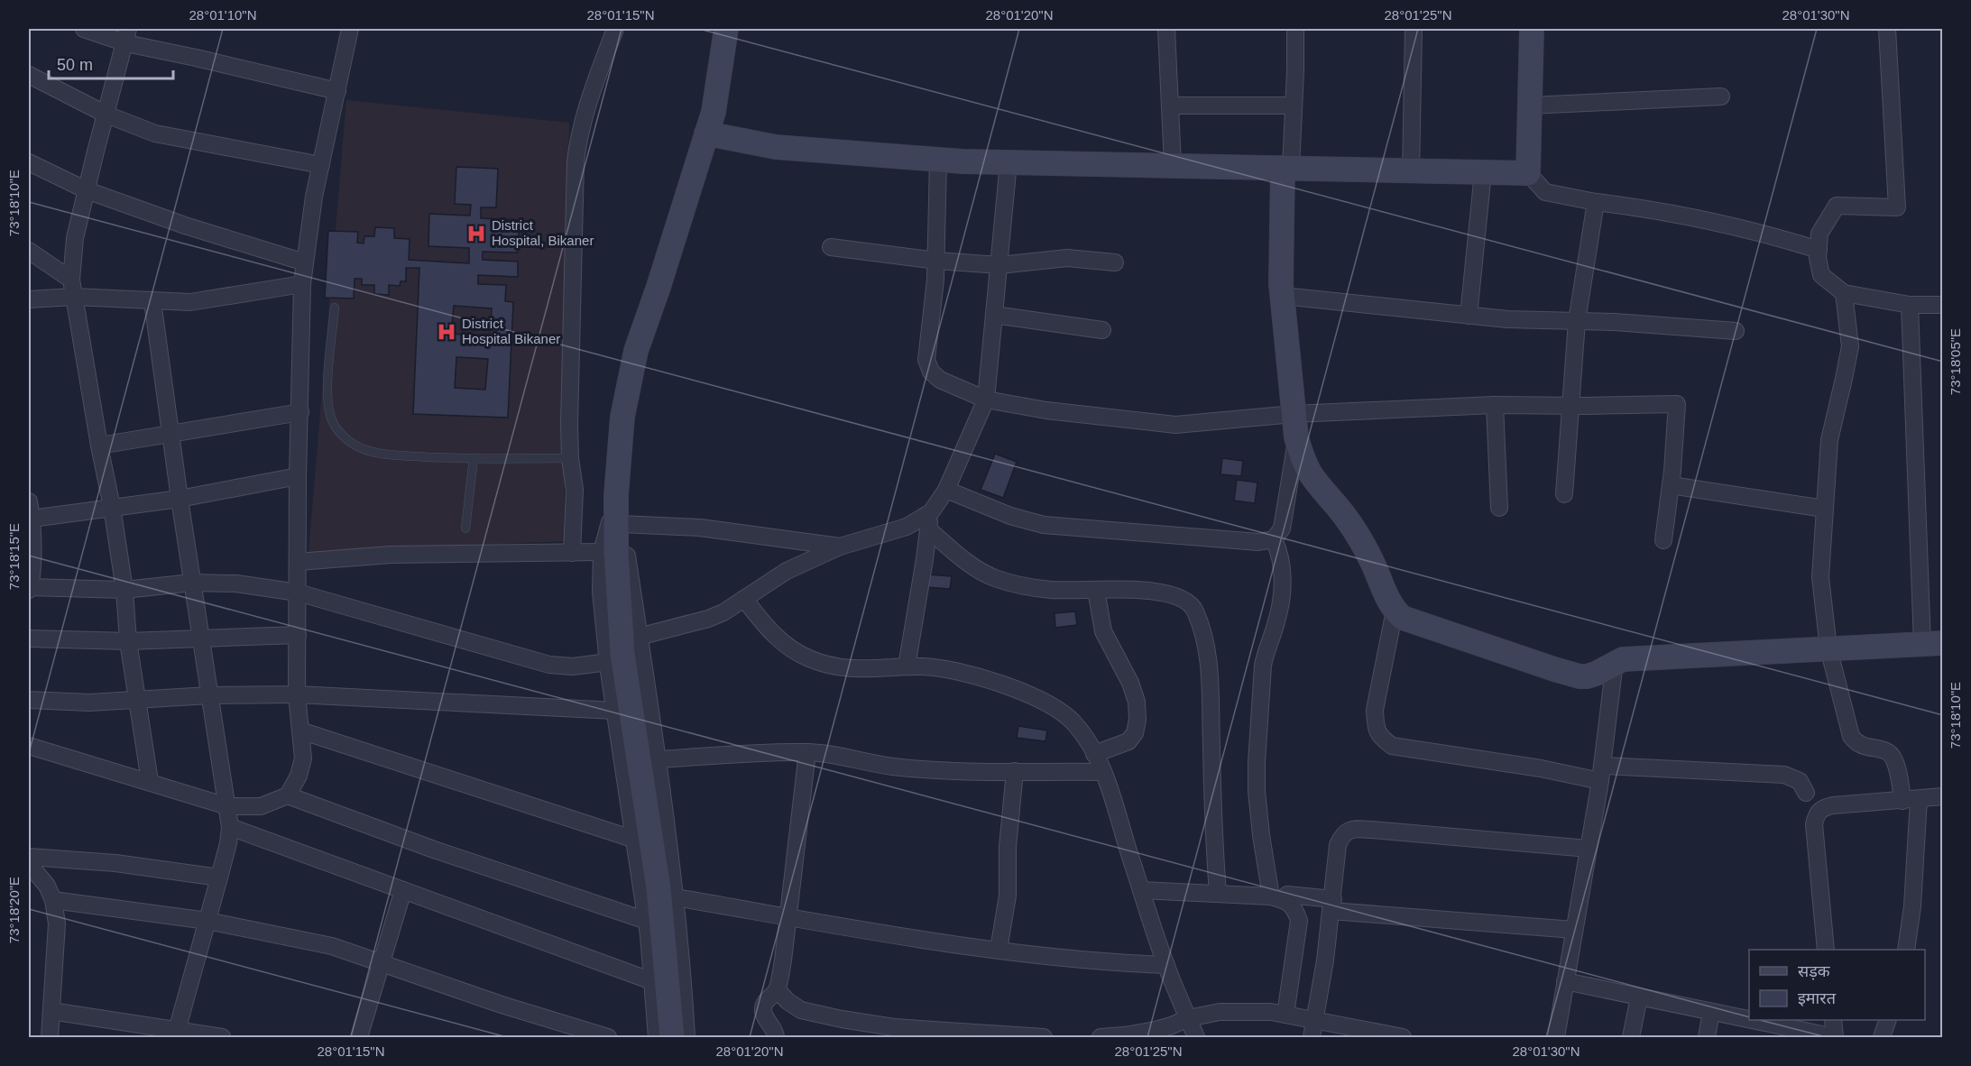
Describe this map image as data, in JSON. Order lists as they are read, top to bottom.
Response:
{
  "places": {
    "hospital": ["District Hospital, Bikaner", "District Hospital Bikaner"]
  },
  "legend": ["सड़क", "इमारत"],
  "scale_bar": "50 m",
  "coordinates": [
    "28°01'10\"N",
    "28°01'15\"N",
    "28°01'20\"N",
    "28°01'25\"N",
    "28°01'30\"N",
    "73°18'10\"E",
    "73°18'05\"E",
    "73°18'15\"E",
    "73°18'20\"E"
  ]
}
